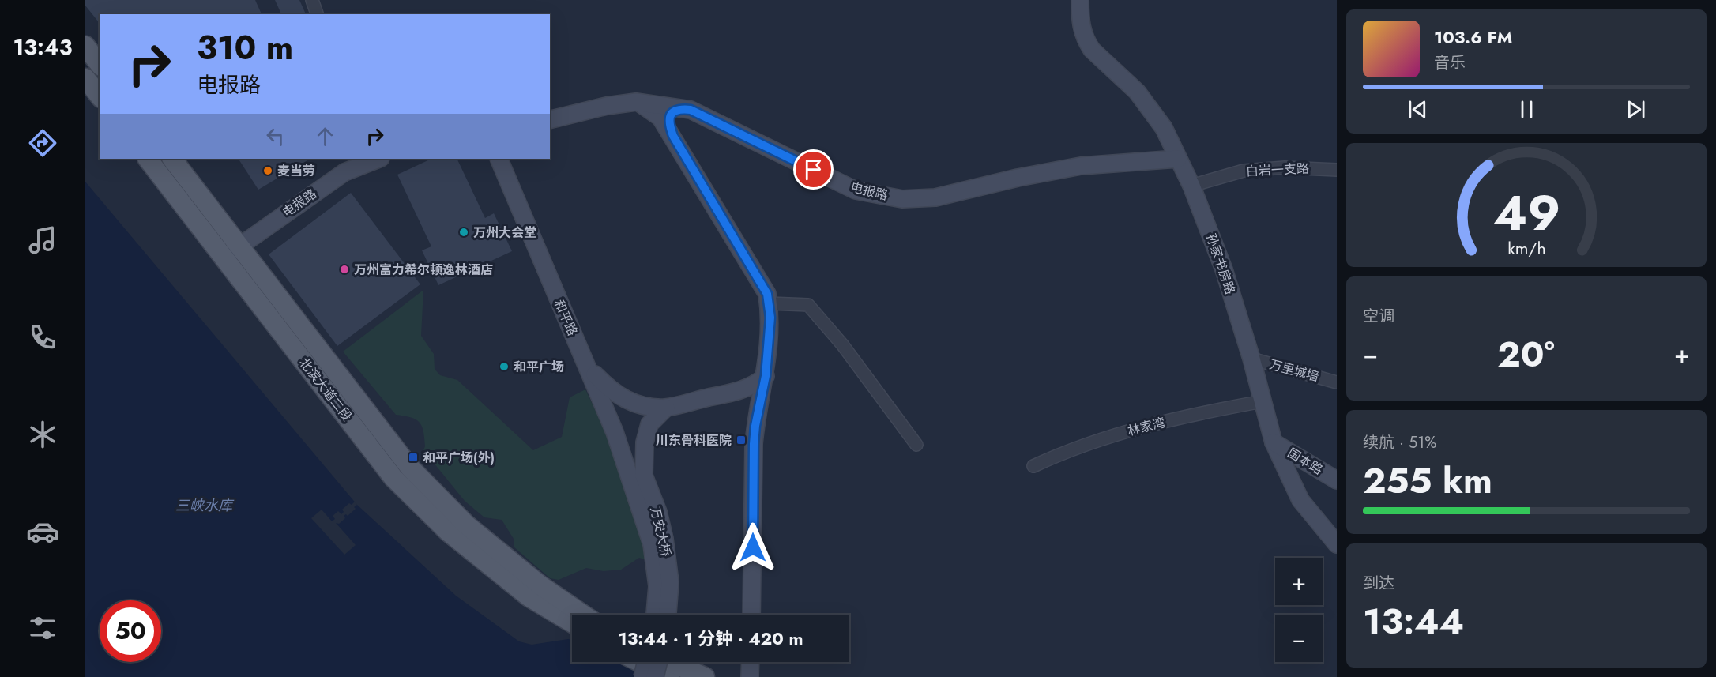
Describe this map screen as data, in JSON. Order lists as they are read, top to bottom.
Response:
{
  "streets": {
    "main road": [
      "电报路",
      "孙家书房路",
      "和平路",
      "北滨大道二段",
      "国本路",
      "万安大桥"
    ],
    "street": ["白岩一支路", "万里城墙", "林家湾"]
  },
  "crossings": [
    ["白岩一支路", "孙家书房路"],
    ["电报路", "孙家书房路"],
    ["电报路", "北滨大道二段"],
    ["孙家书房路", "万里城墙"],
    ["孙家书房路", "林家湾"],
    ["孙家书房路", "国本路"],
    ["和平路", "万安大桥"]
  ],
  "water": ["三峡水库"],
  "places": {
    "other": [
      "麦当劳",
      "万州大会堂",
      "万州富力希尔顿逸林酒店",
      "和平广场"
    ],
    "transit": ["川东骨科医院", "和平广场(外)"]
  },
  "page": {
    "tabs": "13:43",
    "turn": ["310 m", "电报路"],
    "song": ["103.6 FM", "音乐"],
    "tile": [
      "空调",
      ["续航 · 51%", "255 km"],
      ["到达", "13:44"]
    ],
    "heat": ["−", "20°", "+"],
    "map_buttons": ["+", "−"],
    "limit": "50",
    "trip": "13:44 · 1 分钟 · 420 m",
    "gauge": ["49", "km/h"]
  }
}
